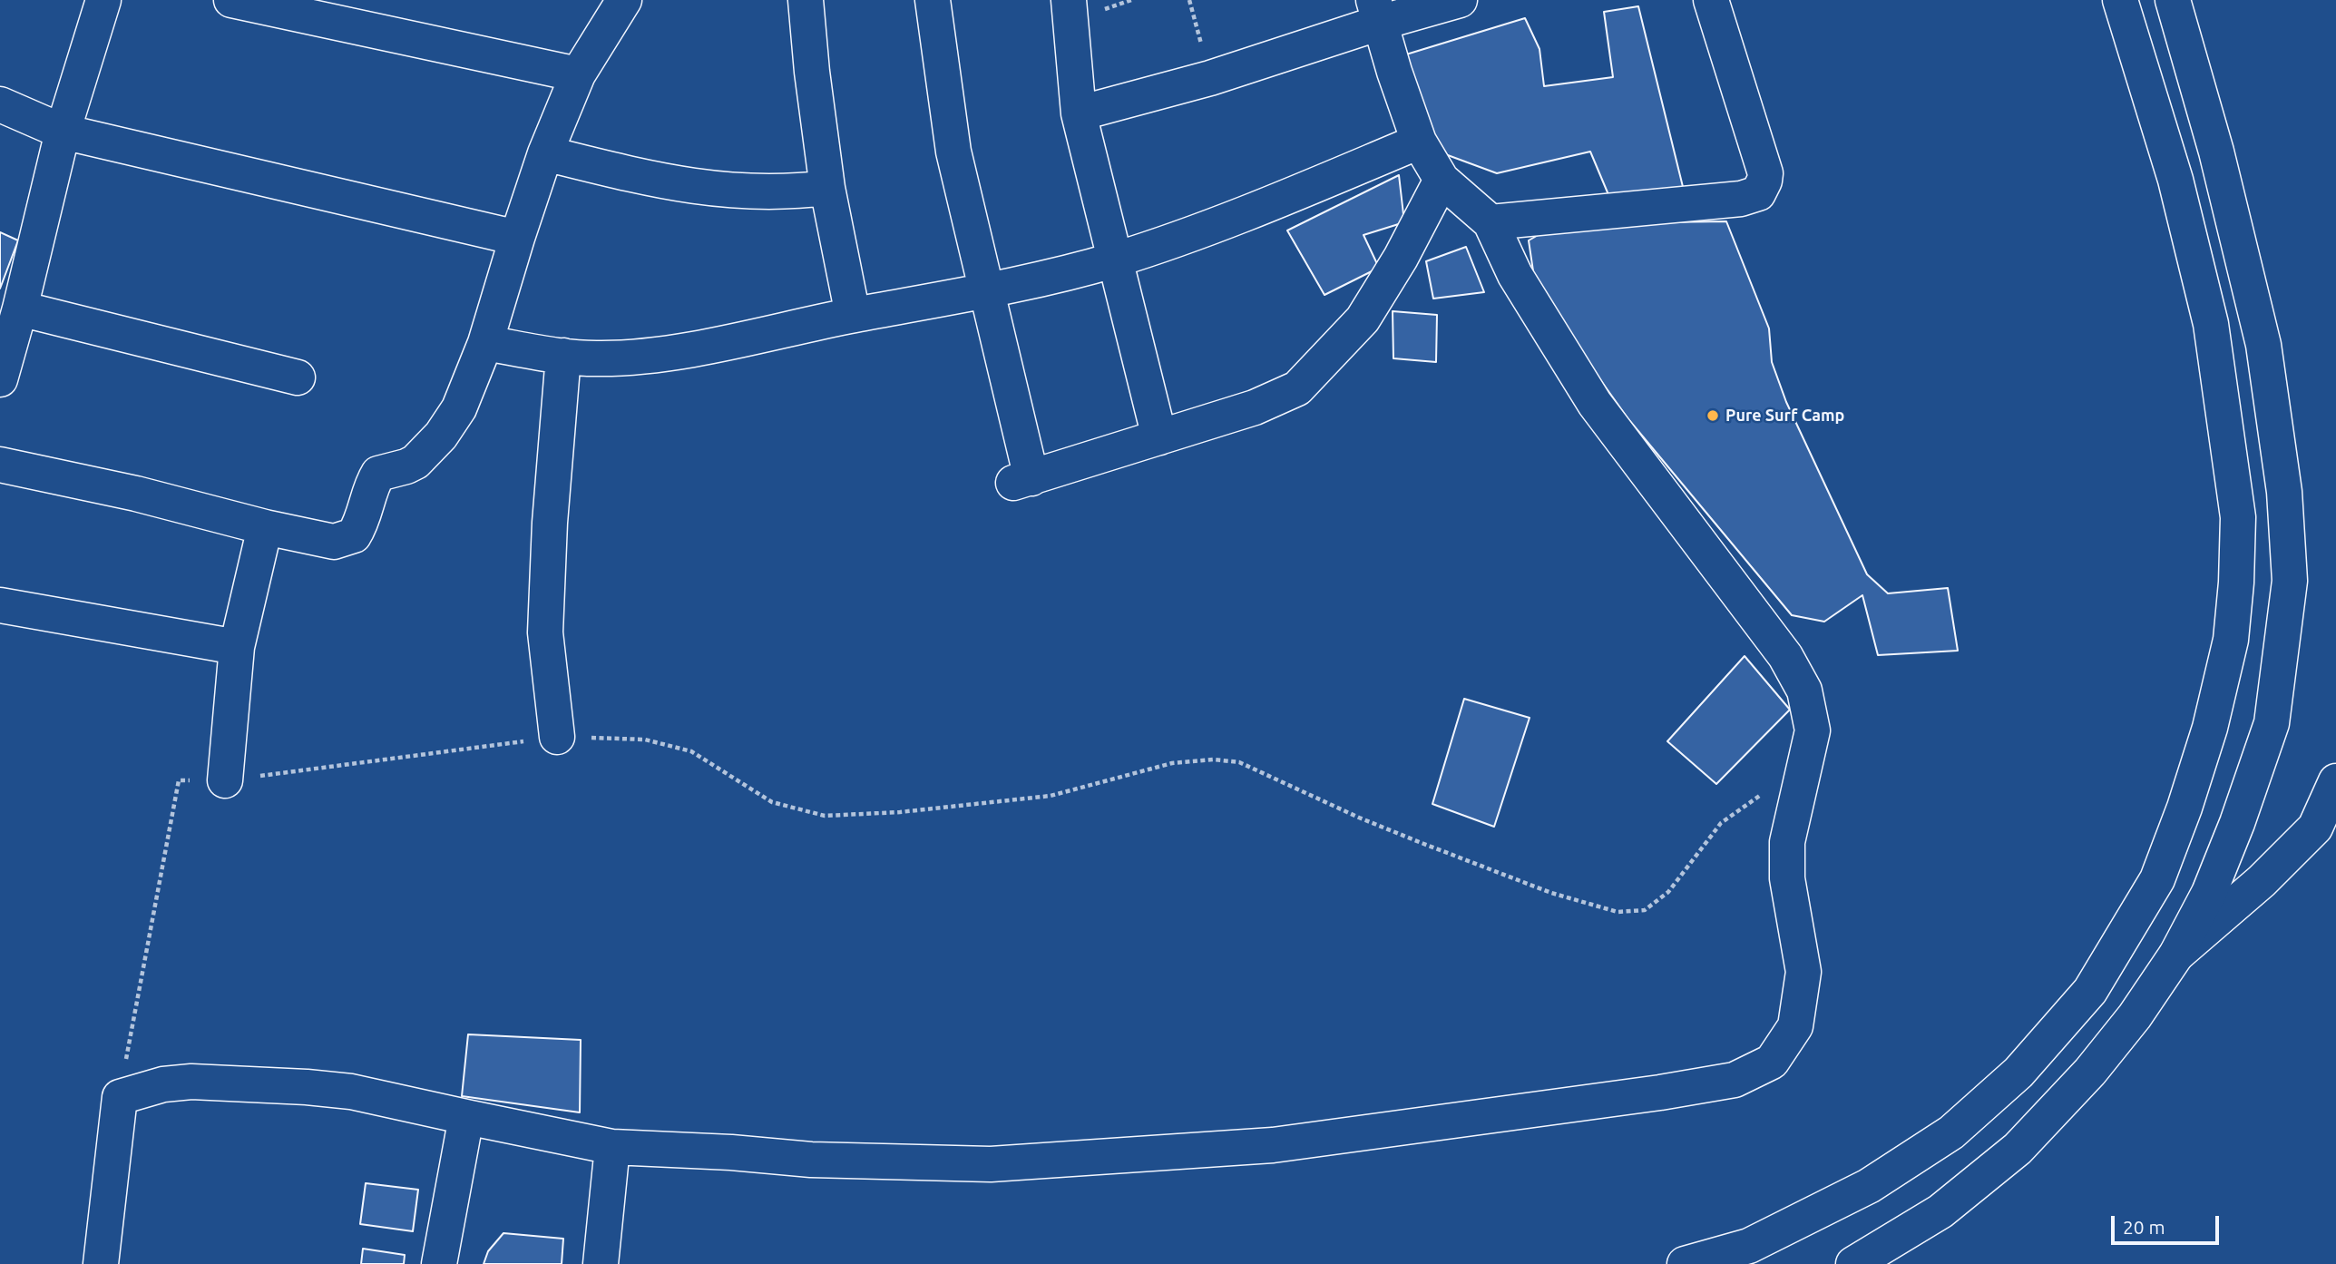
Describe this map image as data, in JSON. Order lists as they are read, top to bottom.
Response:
{
  "places": ["Pure Surf Camp"],
  "scale_bar": "20 m"
}
